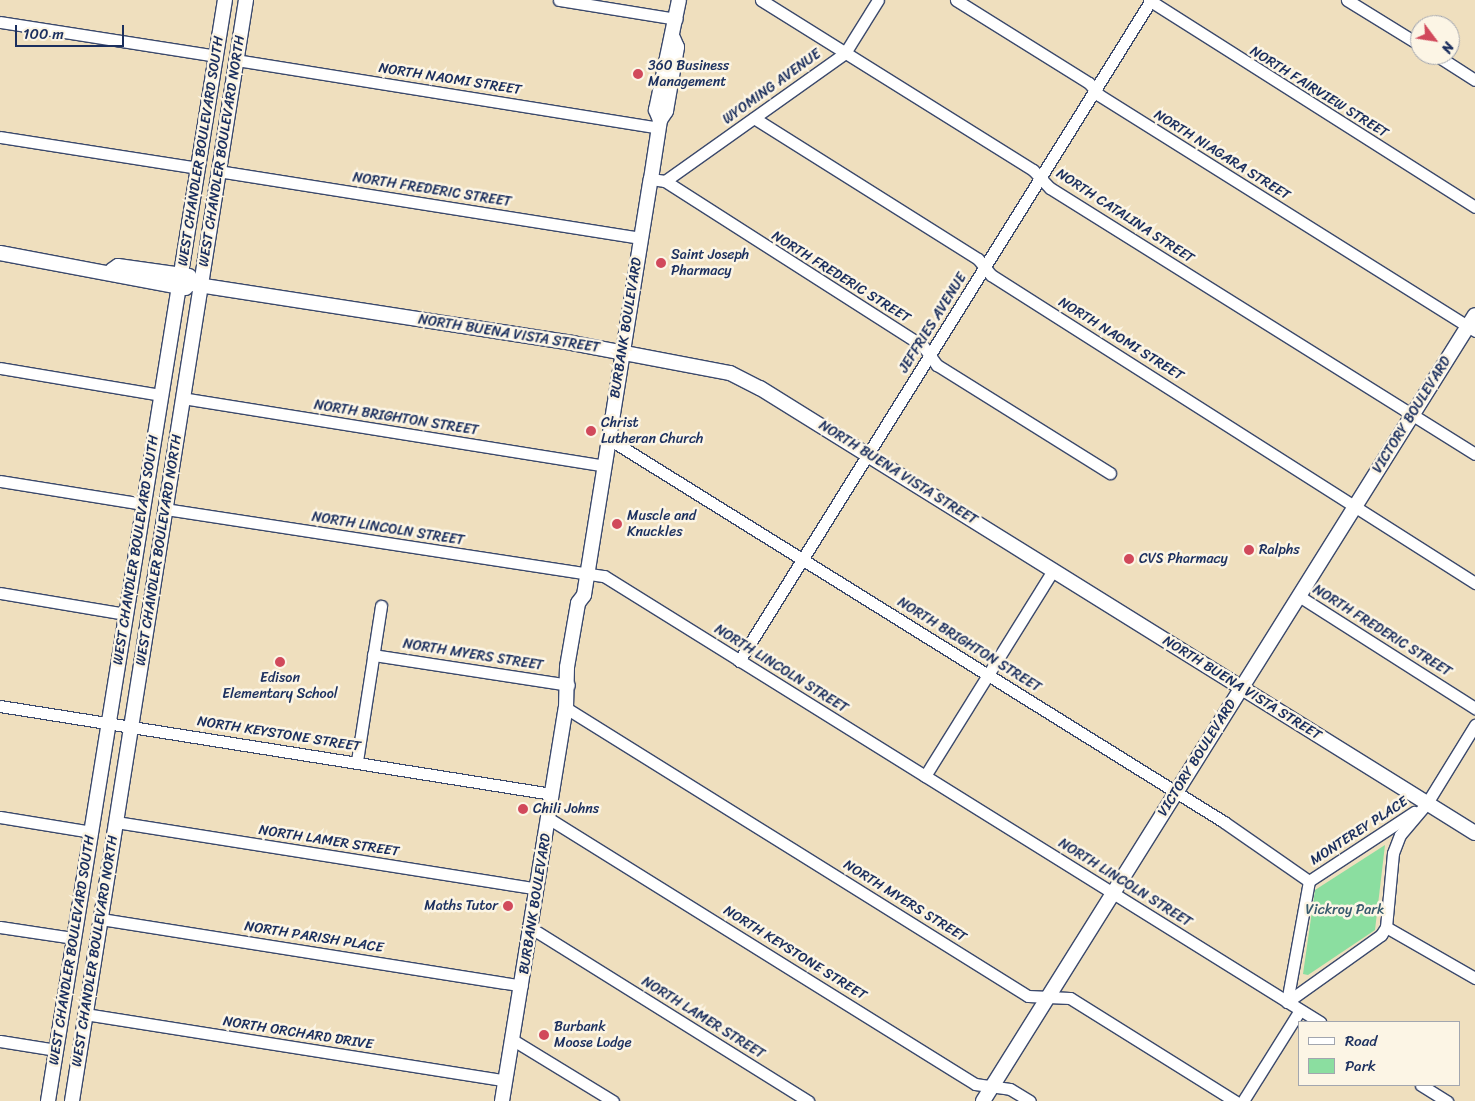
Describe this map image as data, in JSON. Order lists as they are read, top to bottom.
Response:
{
  "streets": {
    "main road": [
      "WEST CHANDLER BOULEVARD SOUTH",
      "WEST CHANDLER BOULEVARD NORTH",
      "BURBANK BOULEVARD",
      "NORTH BUENA VISTA STREET",
      "VICTORY BOULEVARD"
    ],
    "street": [
      "NORTH NAOMI STREET",
      "WYOMING AVENUE",
      "NORTH FAIRVIEW STREET",
      "NORTH NIAGARA STREET",
      "NORTH FREDERIC STREET",
      "NORTH CATALINA STREET",
      "JEFFRIES AVENUE",
      "NORTH BRIGHTON STREET",
      "NORTH LINCOLN STREET",
      "NORTH MYERS STREET",
      "NORTH KEYSTONE STREET",
      "MONTEREY PLACE",
      "NORTH LAMER STREET",
      "NORTH PARISH PLACE",
      "NORTH ORCHARD DRIVE"
    ]
  },
  "crossings": [
    ["NORTH NAOMI STREET", "WYOMING AVENUE"],
    ["NORTH NAOMI STREET", "WEST CHANDLER BOULEVARD NORTH"],
    ["NORTH NAOMI STREET", "JEFFRIES AVENUE"],
    ["NORTH NAOMI STREET", "BURBANK BOULEVARD"],
    ["NORTH NAOMI STREET", "VICTORY BOULEVARD"],
    ["WYOMING AVENUE", "NORTH FREDERIC STREET"],
    ["WYOMING AVENUE", "NORTH CATALINA STREET"],
    ["WYOMING AVENUE", "BURBANK BOULEVARD"],
    ["NORTH FAIRVIEW STREET", "JEFFRIES AVENUE"],
    ["WEST CHANDLER BOULEVARD SOUTH", "NORTH BUENA VISTA STREET"],
    ["WEST CHANDLER BOULEVARD SOUTH", "NORTH KEYSTONE STREET"],
    ["WEST CHANDLER BOULEVARD NORTH", "NORTH FREDERIC STREET"],
    ["WEST CHANDLER BOULEVARD NORTH", "NORTH BUENA VISTA STREET"],
    ["WEST CHANDLER BOULEVARD NORTH", "NORTH BRIGHTON STREET"],
    ["WEST CHANDLER BOULEVARD NORTH", "NORTH LINCOLN STREET"],
    ["WEST CHANDLER BOULEVARD NORTH", "NORTH KEYSTONE STREET"],
    ["WEST CHANDLER BOULEVARD NORTH", "NORTH LAMER STREET"],
    ["WEST CHANDLER BOULEVARD NORTH", "NORTH PARISH PLACE"],
    ["WEST CHANDLER BOULEVARD NORTH", "NORTH ORCHARD DRIVE"],
    ["NORTH NIAGARA STREET", "JEFFRIES AVENUE"],
    ["NORTH NIAGARA STREET", "VICTORY BOULEVARD"],
    ["NORTH FREDERIC STREET", "JEFFRIES AVENUE"],
    ["NORTH FREDERIC STREET", "BURBANK BOULEVARD"],
    ["NORTH FREDERIC STREET", "VICTORY BOULEVARD"],
    ["NORTH CATALINA STREET", "JEFFRIES AVENUE"],
    ["NORTH CATALINA STREET", "VICTORY BOULEVARD"],
    ["JEFFRIES AVENUE", "NORTH BUENA VISTA STREET"],
    ["JEFFRIES AVENUE", "NORTH BRIGHTON STREET"],
    ["JEFFRIES AVENUE", "NORTH LINCOLN STREET"],
    ["BURBANK BOULEVARD", "NORTH BUENA VISTA STREET"],
    ["BURBANK BOULEVARD", "NORTH BRIGHTON STREET"],
    ["BURBANK BOULEVARD", "NORTH LINCOLN STREET"],
    ["BURBANK BOULEVARD", "NORTH MYERS STREET"],
    ["BURBANK BOULEVARD", "NORTH KEYSTONE STREET"],
    ["BURBANK BOULEVARD", "NORTH LAMER STREET"],
    ["BURBANK BOULEVARD", "NORTH PARISH PLACE"],
    ["BURBANK BOULEVARD", "NORTH ORCHARD DRIVE"],
    ["NORTH BUENA VISTA STREET", "VICTORY BOULEVARD"],
    ["NORTH BUENA VISTA STREET", "MONTEREY PLACE"],
    ["VICTORY BOULEVARD", "NORTH BRIGHTON STREET"],
    ["VICTORY BOULEVARD", "NORTH LINCOLN STREET"],
    ["VICTORY BOULEVARD", "NORTH MYERS STREET"],
    ["VICTORY BOULEVARD", "NORTH KEYSTONE STREET"],
    ["NORTH BRIGHTON STREET", "MONTEREY PLACE"],
    ["NORTH LINCOLN STREET", "MONTEREY PLACE"]
  ],
  "parks": ["Vickroy Park"],
  "places": [
    "360 Business Management",
    "Saint Joseph Pharmacy",
    "Christ Lutheran Church",
    "Muscle and Knuckles",
    "Ralphs",
    "CVS Pharmacy",
    "Edison Elementary School",
    "Chili Johns",
    "Maths Tutor",
    "Burbank Moose Lodge"
  ],
  "legend": ["Road", "Park"],
  "scale_bar": "100 m",
  "north": "bottom right"
}
